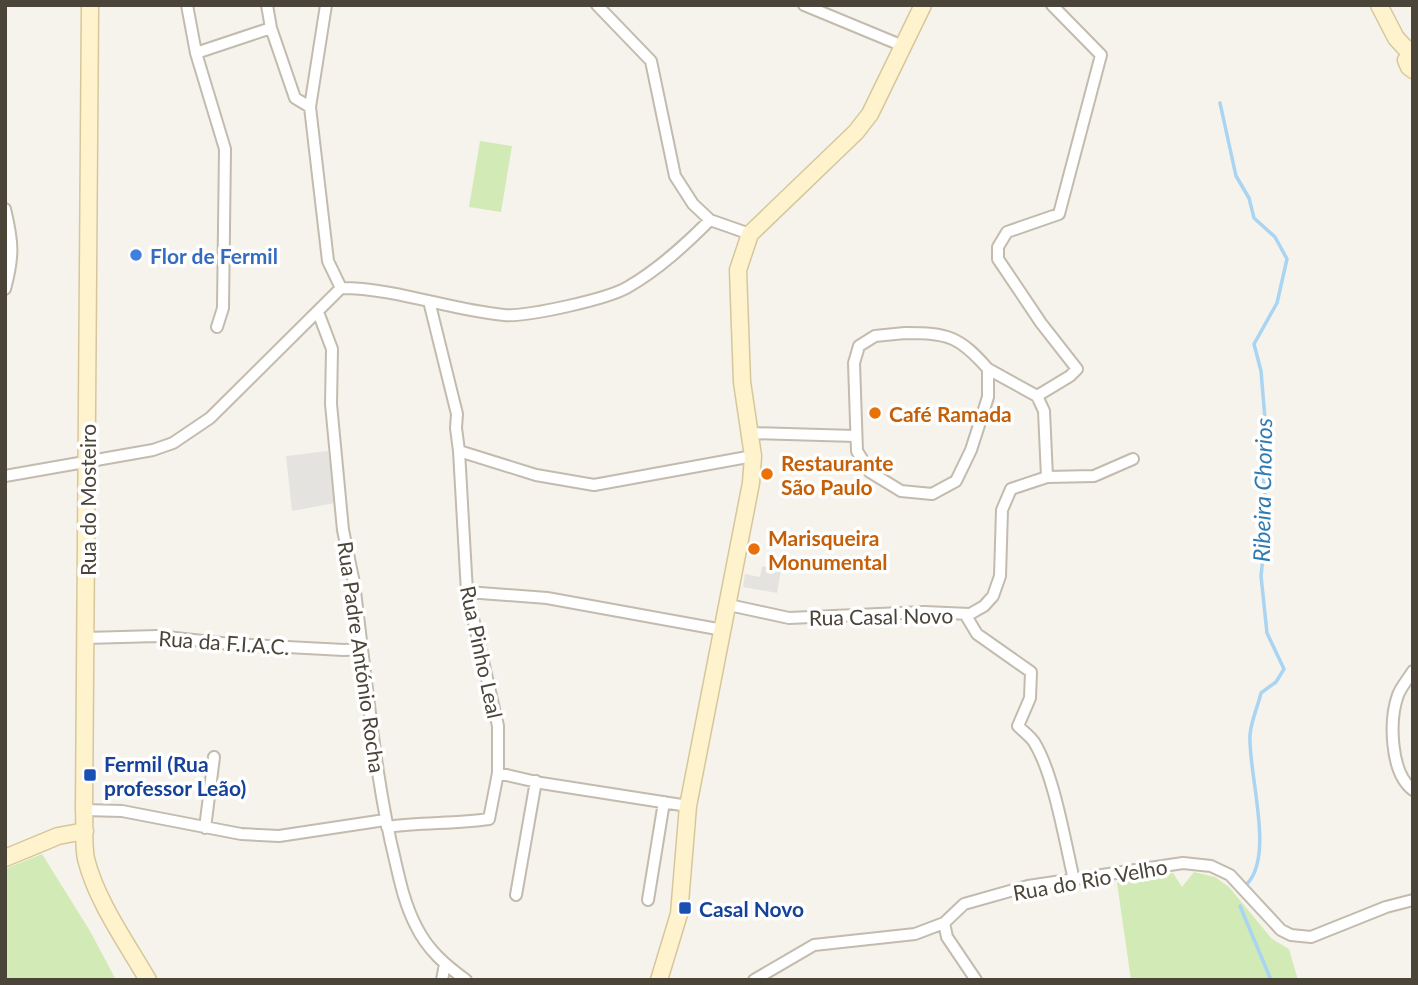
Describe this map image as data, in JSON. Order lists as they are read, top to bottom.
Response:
{
  "streets": {
    "main road": ["Rua do Mosteiro"],
    "street": [
      "Rua Casal Novo",
      "Rua da F.I.A.C.",
      "Rua Pinho Leal",
      "Rua Padre António Rocha",
      "Rua do Rio Velho"
    ]
  },
  "crossings": [
    ["Rua do Mosteiro", "Rua da F.I.A.C."],
    ["Rua da F.I.A.C.", "Rua Padre António Rocha"],
    ["Rua Pinho Leal", "Rua Padre António Rocha"]
  ],
  "water": ["Ribeira Chorios"],
  "places": {
    "other": [
      "Flor de Fermil",
      "Café Ramada",
      "Restaurante São Paulo",
      "Marisqueira Monumental"
    ],
    "transit": ["Fermil (Rua professor Leão)", "Casal Novo"]
  }
}
